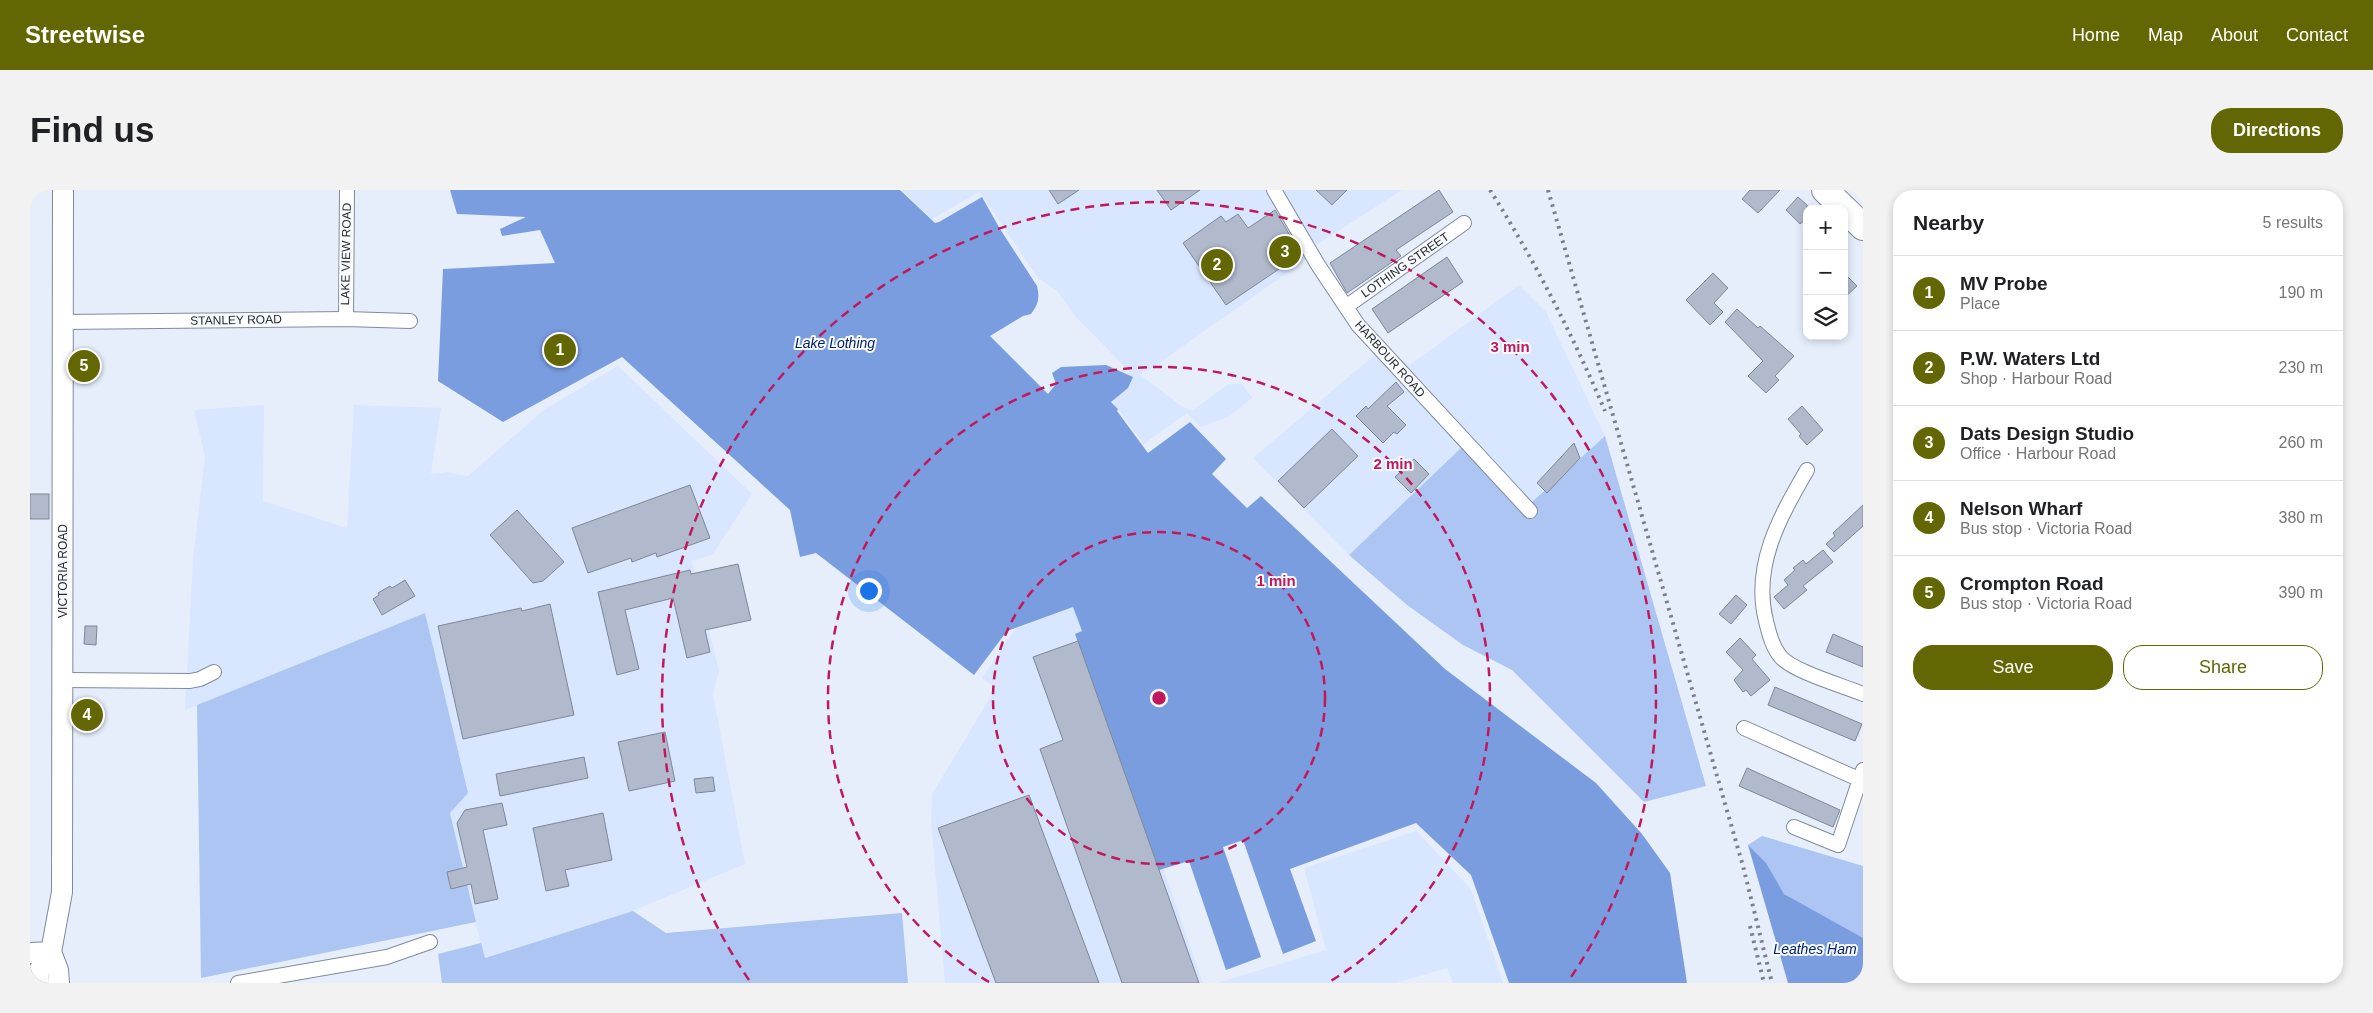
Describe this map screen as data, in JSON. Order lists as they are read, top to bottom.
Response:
{
  "streets": {
    "main road": ["VICTORIA ROAD"],
    "street": [
      "LAKE VIEW ROAD",
      "LOTHING STREET",
      "STANLEY ROAD",
      "HARBOUR ROAD"
    ]
  },
  "crossings": [
    ["LAKE VIEW ROAD", "STANLEY ROAD"],
    ["LOTHING STREET", "HARBOUR ROAD"],
    ["STANLEY ROAD", "VICTORIA ROAD"]
  ],
  "water": ["Lake Lothing", "Leathes Ham"],
  "page": {
    "header": "Streetwise",
    "nav": [
      "Home",
      "Map",
      "About",
      "Contact"
    ],
    "buttons": [
      "Directions",
      ["Save", "Share"]
    ],
    "title": "Find us",
    "heading": ["Nearby", "5 results"],
    "map_buttons": ["+", "−"],
    "pins": [
      "3",
      "2",
      "1",
      "5",
      "4"
    ],
    "list": [
      {
        "mark": "1",
        "name": "MV Probe",
        "note": "Place",
        "value": "190 m"
      },
      {
        "mark": "2",
        "name": "P.W. Waters Ltd",
        "note": "Shop · Harbour Road",
        "value": "230 m"
      },
      {
        "mark": "3",
        "name": "Dats Design Studio",
        "note": "Office · Harbour Road",
        "value": "260 m"
      },
      {
        "mark": "4",
        "name": "Nelson Wharf",
        "note": "Bus stop · Victoria Road",
        "value": "380 m"
      },
      {
        "mark": "5",
        "name": "Crompton Road",
        "note": "Bus stop · Victoria Road",
        "value": "390 m"
      }
    ]
  },
  "rings": ["3 min", "2 min", "1 min"]
}
